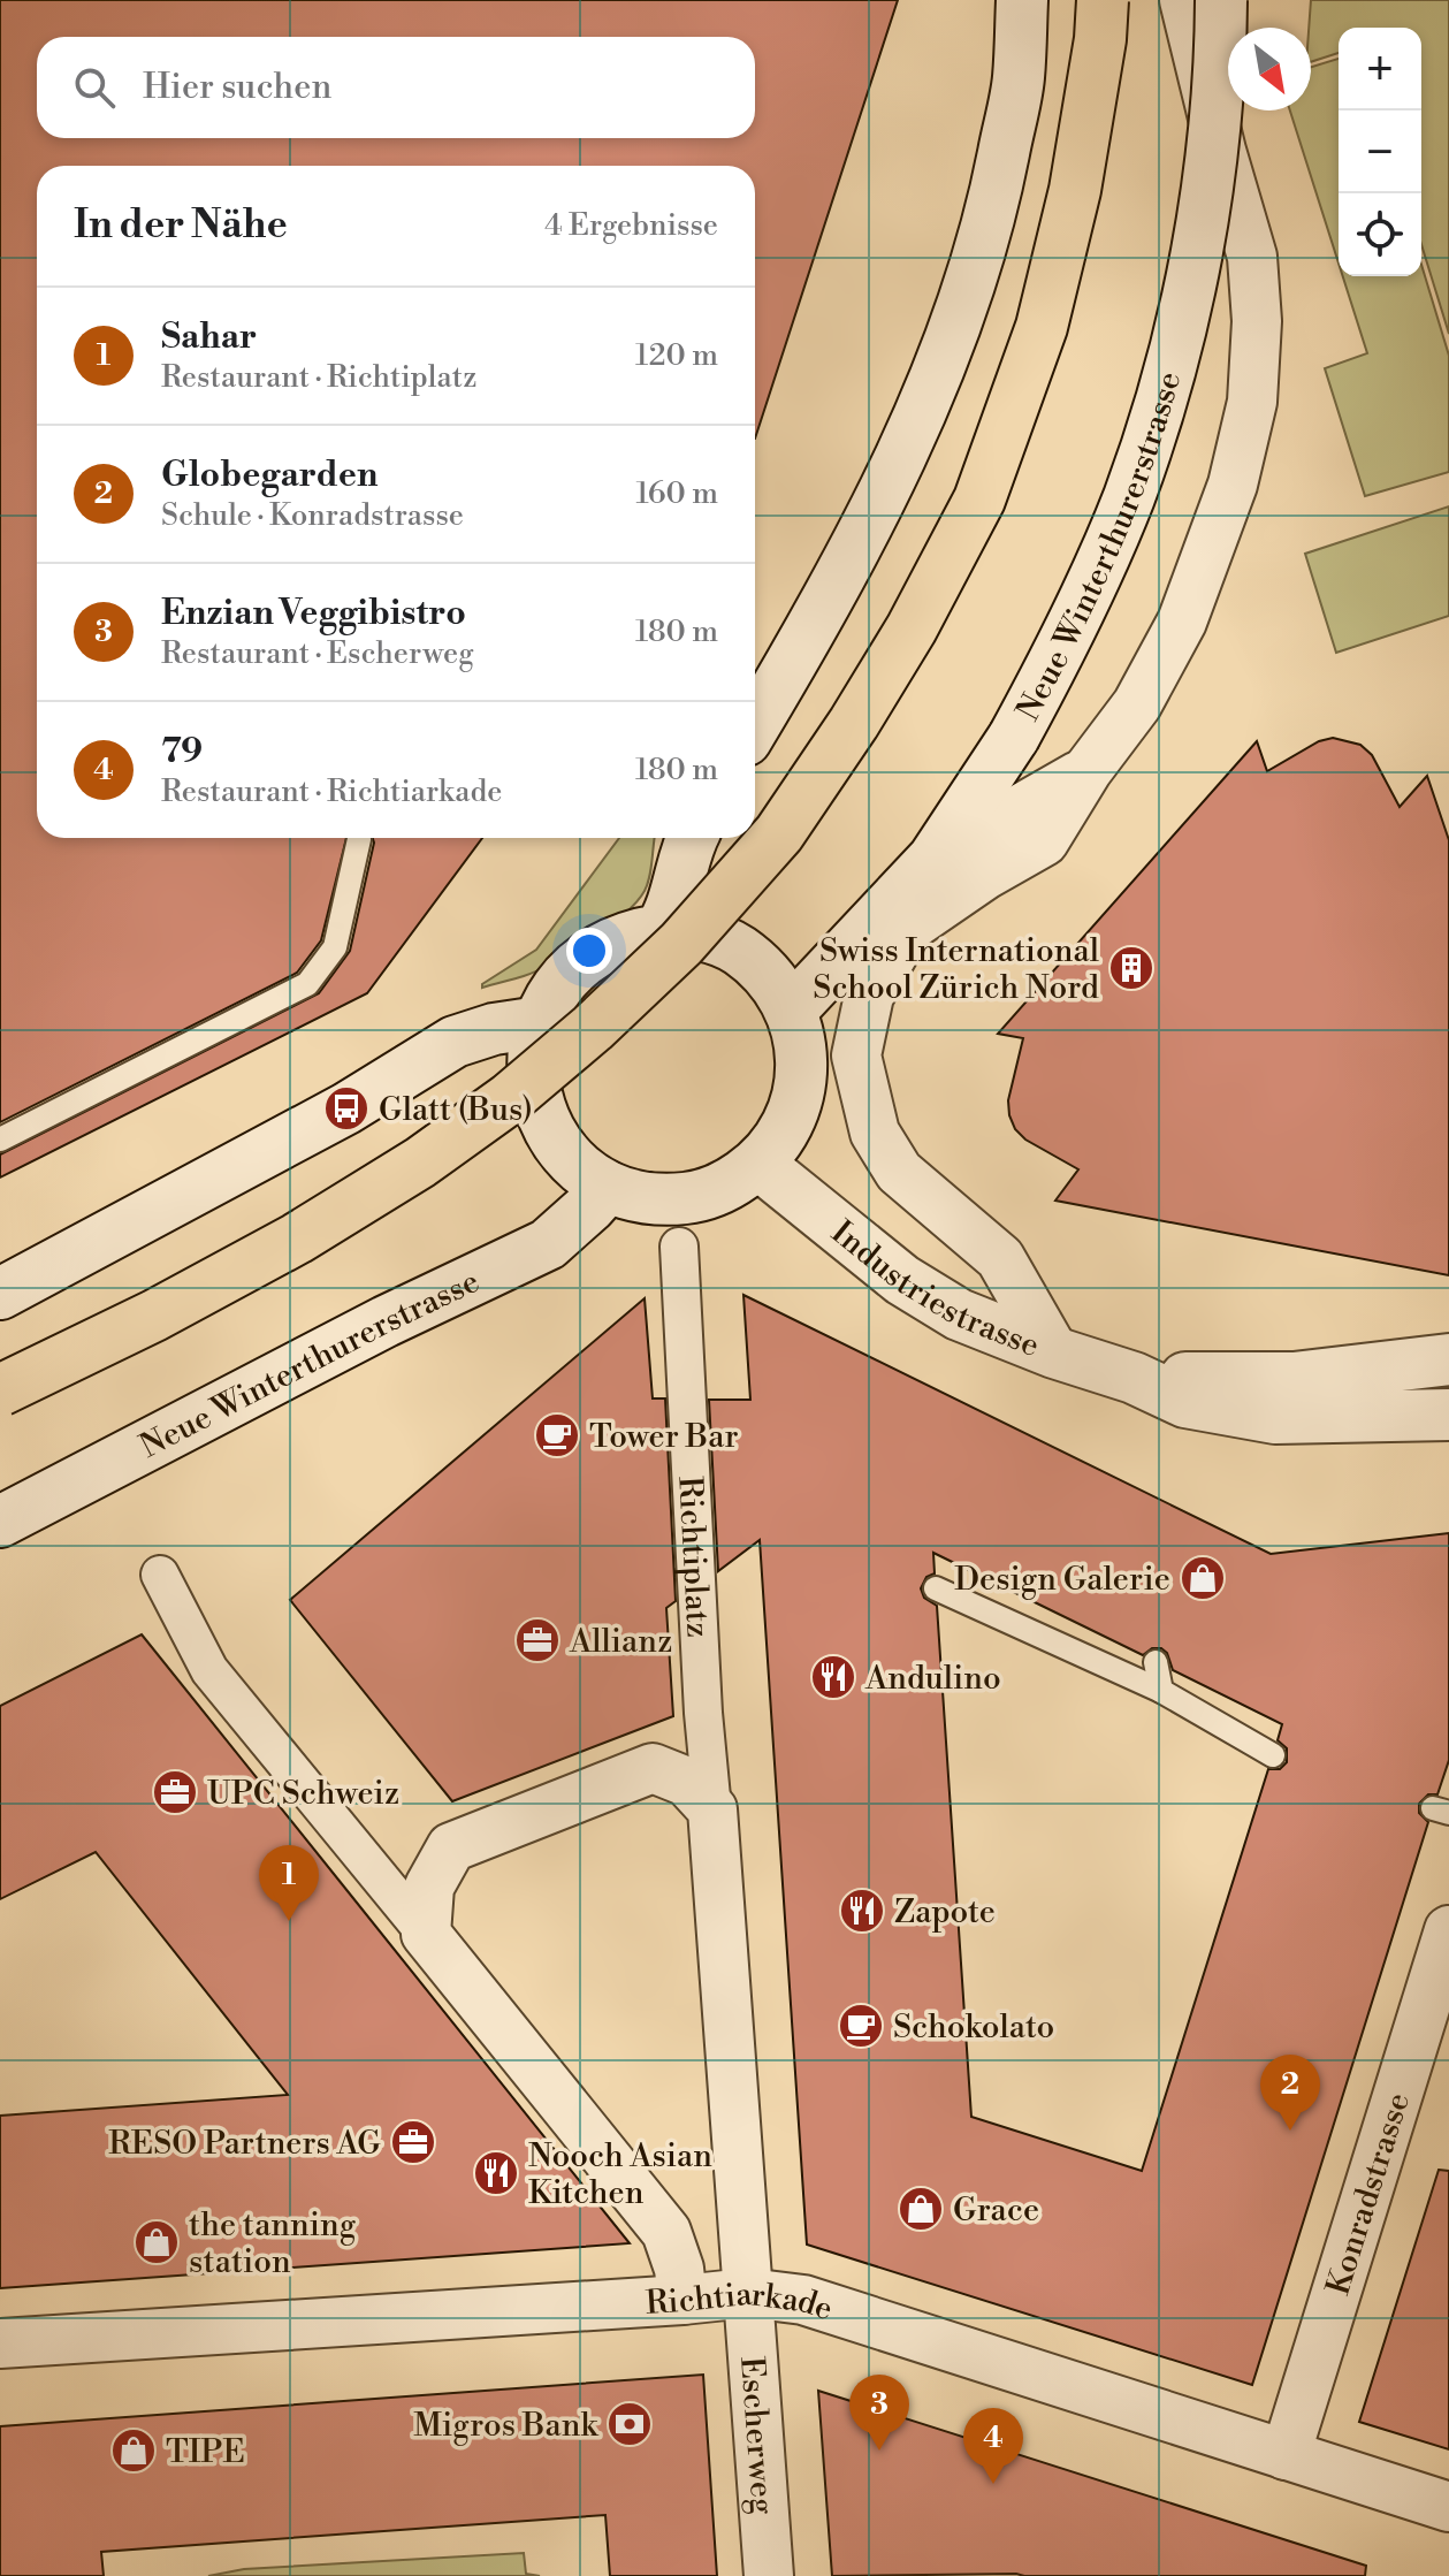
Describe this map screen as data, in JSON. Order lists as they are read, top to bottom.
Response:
{
  "streets": {
    "main road": ["Neue Winterthurerstrasse", "Industriestrasse"],
    "street": [
      "Richtiplatz",
      "Konradstrasse",
      "Richtiarkade",
      "Escherweg"
    ]
  },
  "crossings": [
    ["Neue Winterthurerstrasse", "Industriestrasse"],
    ["Richtiplatz", "Richtiarkade"],
    ["Richtiplatz", "Escherweg"],
    ["Konradstrasse", "Richtiarkade"],
    ["Richtiarkade", "Escherweg"]
  ],
  "places": {
    "building": ["Swiss International School Zürich Nord"],
    "bus stop": ["Glatt (Bus)"],
    "cafe": ["Tower Bar", "Schokolato"],
    "shop": [
      "Design Galerie",
      "Grace",
      "the tanning station",
      "TIPE"
    ],
    "office": ["Allianz", "UPC Schweiz", "RESO Partners AG"],
    "restaurant": ["Andulino", "Zapote", "Nooch Asian Kitchen"],
    "bank": ["Migros Bank"]
  },
  "north": "bottom right",
  "page": {
    "map_buttons": ["+", "−"],
    "search": "Hier suchen",
    "heading": ["In der Nähe", "4 Ergebnisse"],
    "list": [
      {
        "mark": "1",
        "name": "Sahar",
        "note": "Restaurant · Richtiplatz",
        "value": "120 m"
      },
      {
        "mark": "2",
        "name": "Globegarden",
        "note": "Schule · Konradstrasse",
        "value": "160 m"
      },
      {
        "mark": "3",
        "name": "Enzian Veggibistro",
        "note": "Restaurant · Escherweg",
        "value": "180 m"
      },
      {
        "mark": "4",
        "name": "79",
        "note": "Restaurant · Richtiarkade",
        "value": "180 m"
      }
    ],
    "pins": [
      "1",
      "2",
      "3",
      "4"
    ]
  }
}
